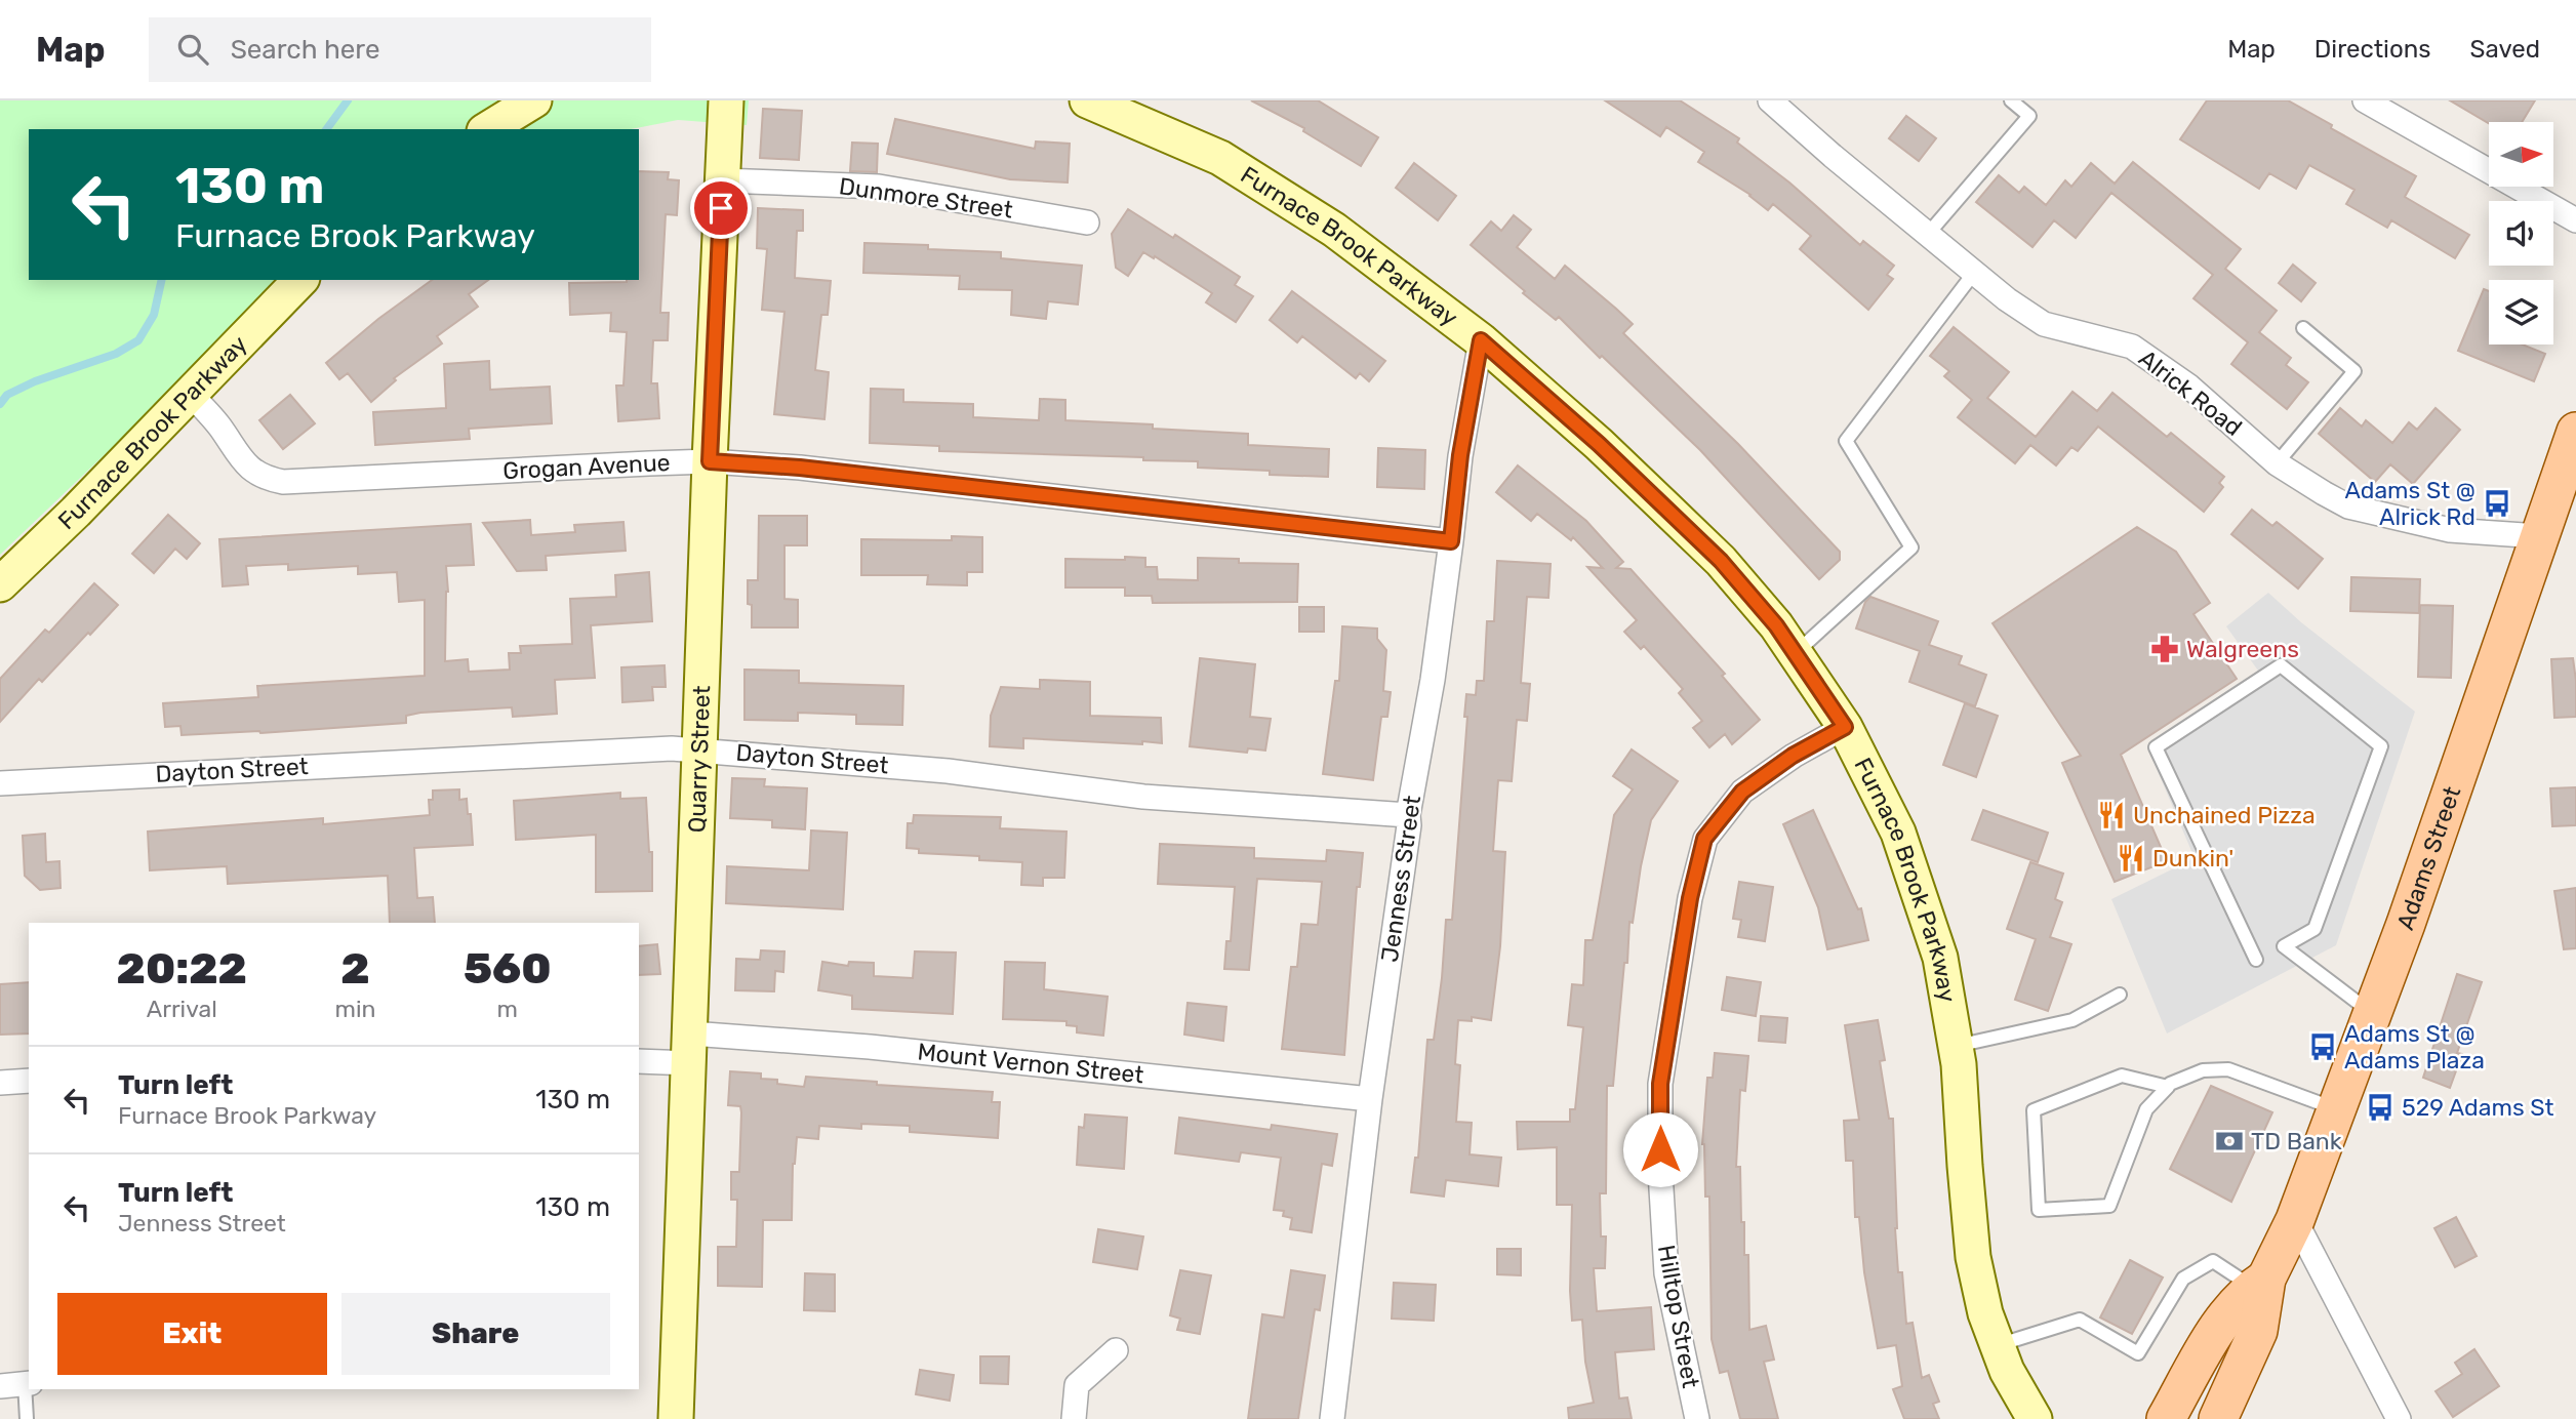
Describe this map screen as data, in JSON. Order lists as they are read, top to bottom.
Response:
{
  "streets": {
    "main road": ["Furnace Brook Parkway", "Quarry Street", "Adams Street"],
    "street": [
      "Dunmore Street",
      "Alrick Road",
      "Grogan Avenue",
      "Dayton Street",
      "Jenness Street",
      "Mount Vernon Street",
      "Hilltop Street"
    ]
  },
  "crossings": [
    ["Dunmore Street", "Quarry Street"],
    ["Furnace Brook Parkway", "Grogan Avenue"],
    ["Furnace Brook Parkway", "Jenness Street"],
    ["Furnace Brook Parkway", "Hilltop Street"],
    ["Alrick Road", "Adams Street"],
    ["Grogan Avenue", "Quarry Street"],
    ["Grogan Avenue", "Jenness Street"],
    ["Dayton Street", "Quarry Street"],
    ["Dayton Street", "Jenness Street"],
    ["Quarry Street", "Mount Vernon Street"],
    ["Jenness Street", "Mount Vernon Street"]
  ],
  "places": {
    "bus stop": ["Adams St @ Alrick Rd", "Adams St @ Adams Plaza", "529 Adams St"],
    "pharmacy": ["Walgreens"],
    "restaurant": ["Unchained Pizza", "Dunkin'"],
    "bank": ["TD Bank"]
  },
  "north": "right",
  "page": {
    "header": "Map",
    "search": "Search here",
    "nav": ["Map", "Directions", "Saved"],
    "turn": ["130 m", "Furnace Brook Parkway"],
    "eta": [
      "20:22",
      "Arrival",
      "2",
      "min",
      "560",
      "m"
    ],
    "list": [
      {
        "name": "Turn left",
        "note": "Furnace Brook Parkway",
        "value": "130 m"
      },
      {
        "name": "Turn left",
        "note": "Jenness Street",
        "value": "130 m"
      }
    ],
    "buttons": ["Exit", "Share"]
  }
}
